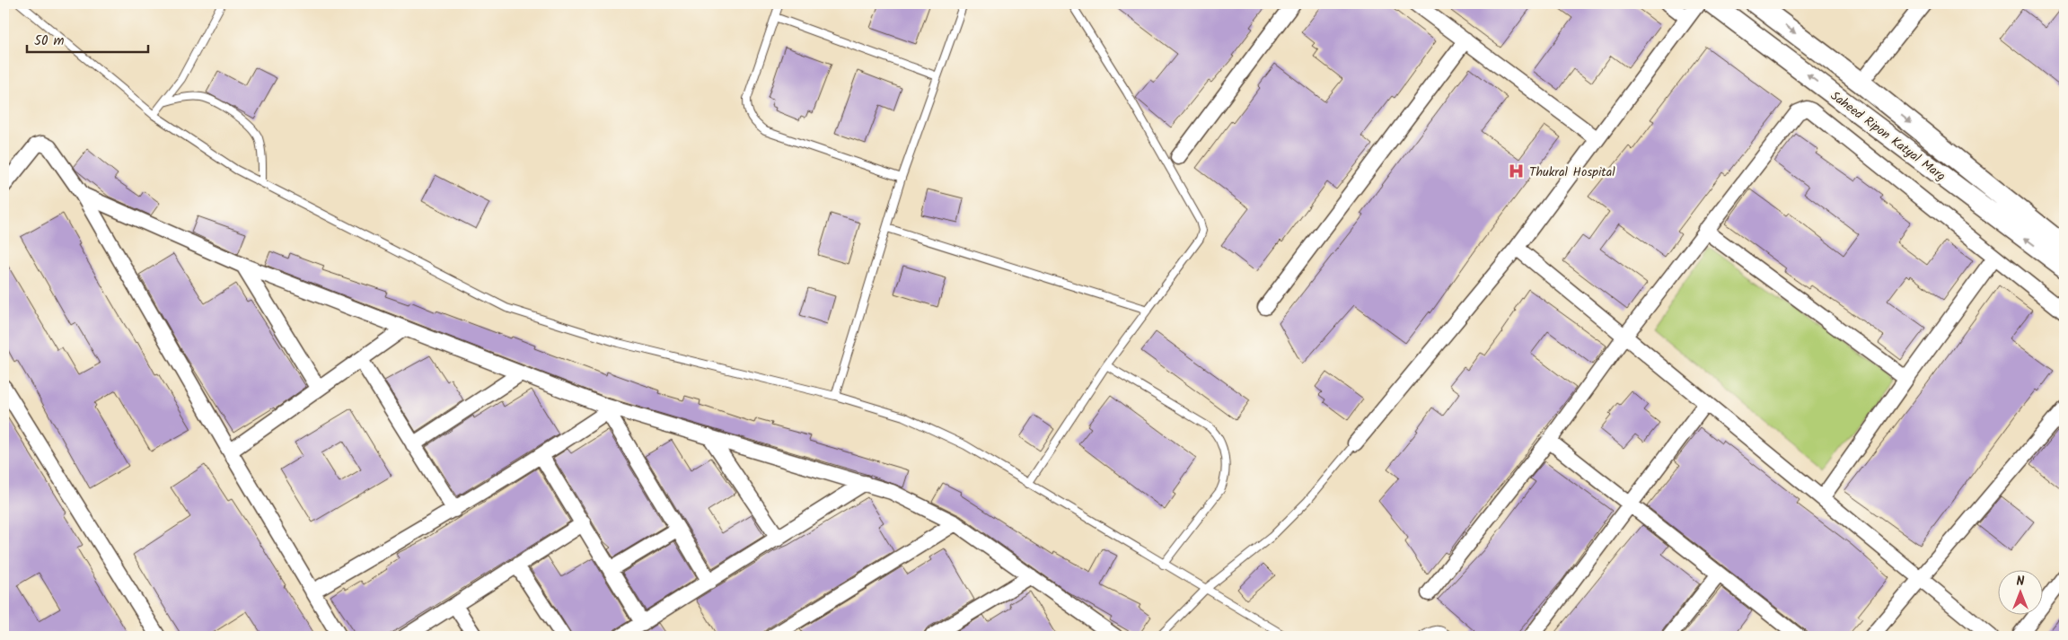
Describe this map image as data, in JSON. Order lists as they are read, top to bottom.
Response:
{
  "streets": {
    "street": ["Saheed Ripon Katyal Marg"]
  },
  "places": {
    "hospital": ["Thukral Hospital"]
  },
  "scale_bar": "50 m",
  "north": "top"
}
